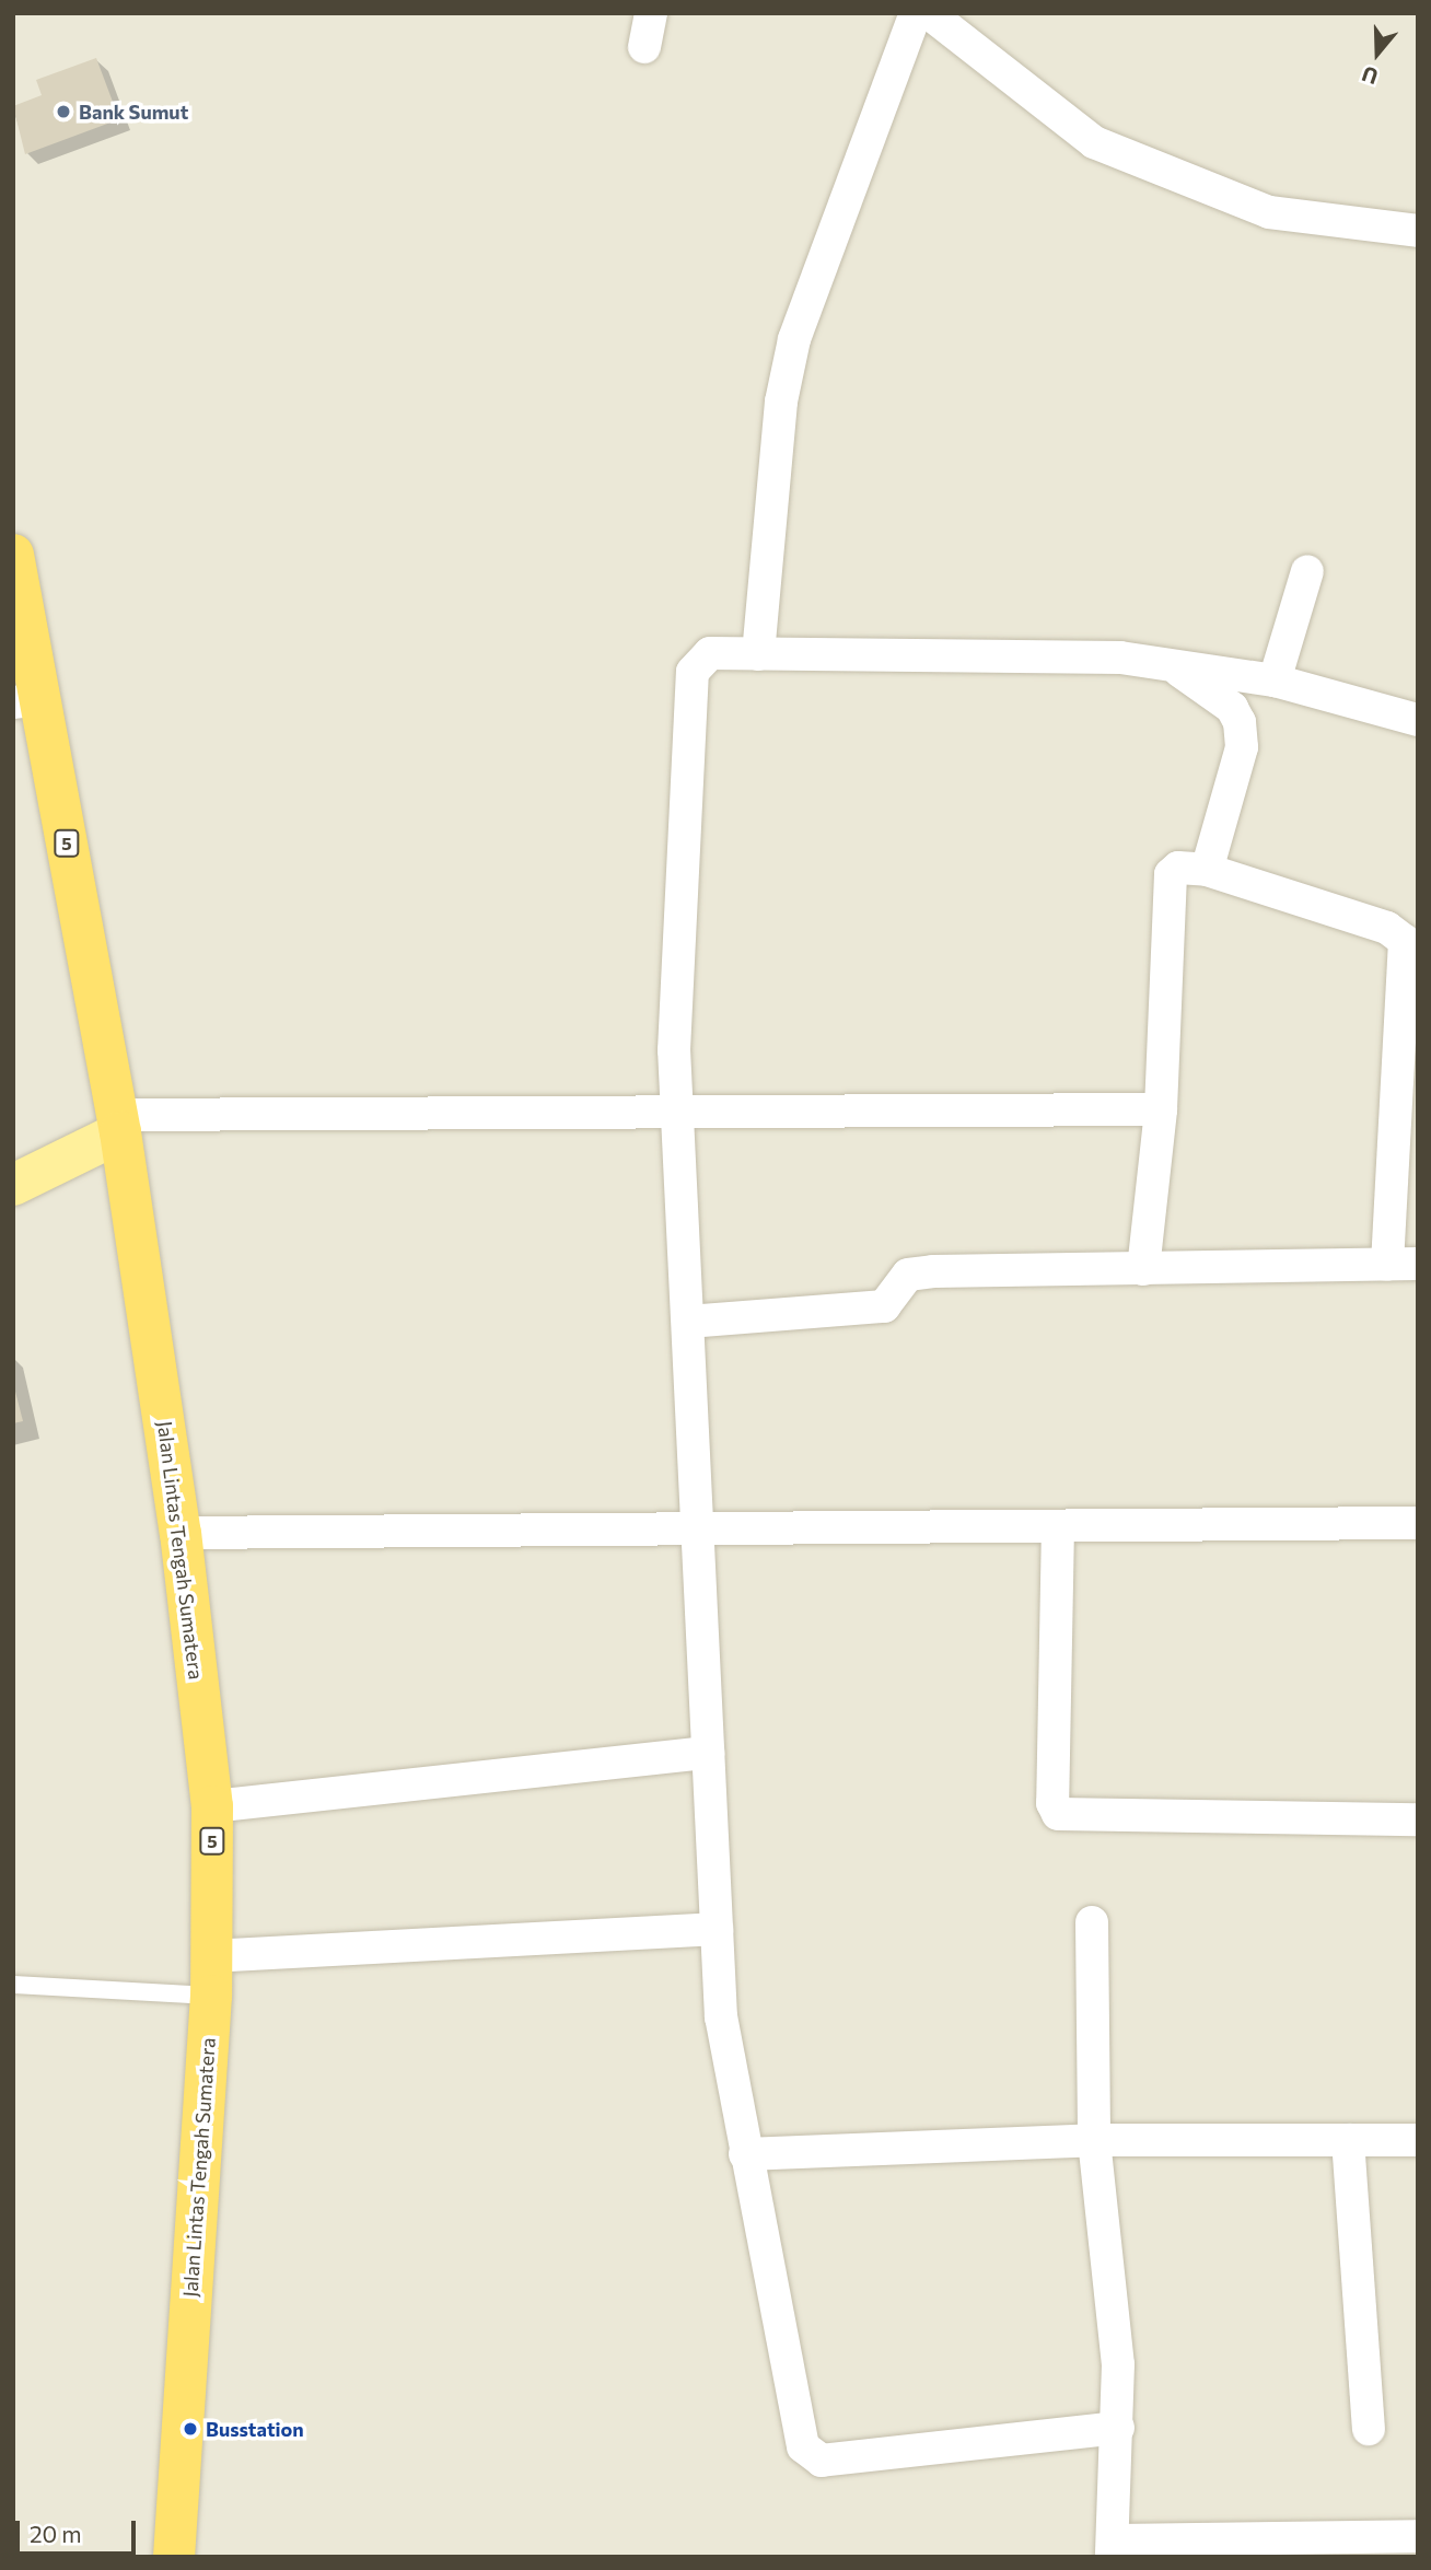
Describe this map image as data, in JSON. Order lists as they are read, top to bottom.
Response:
{
  "streets": {
    "highway": ["5", "Jalan Lintas Tengah Sumatera"]
  },
  "places": ["Bank Sumut", "Busstation"],
  "scale_bar": "20 m",
  "north": "bottom"
}
